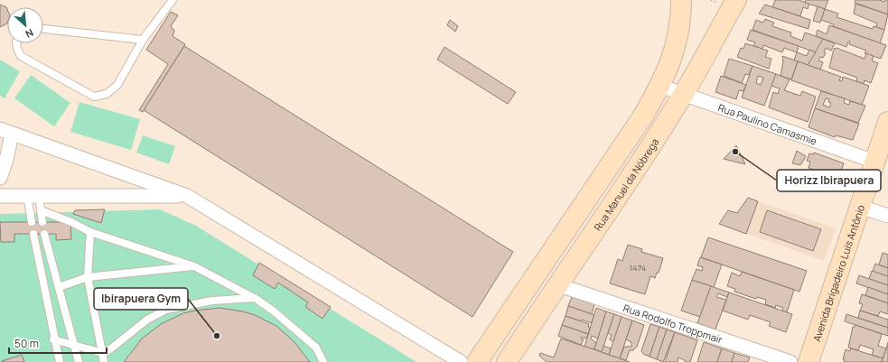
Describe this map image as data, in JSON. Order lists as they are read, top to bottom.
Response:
{
  "streets": {
    "street": [
      "Rua Paulino Camasmie",
      "Rua Manuel da Nóbrega",
      "Avenida Brigadeiro Luís Antônio",
      "Rua Rodolfo Troppmair"
    ]
  },
  "crossings": [
    ["Rua Paulino Camasmie", "Rua Manuel da Nóbrega"],
    ["Rua Paulino Camasmie", "Avenida Brigadeiro Luís Antônio"],
    ["Rua Manuel da Nóbrega", "Rua Rodolfo Troppmair"]
  ],
  "places": ["Horizz Ibirapuera", "Ibirapuera Gym"],
  "house_numbers": ["1474"],
  "scale_bar": "50 m",
  "north": "bottom right"
}
